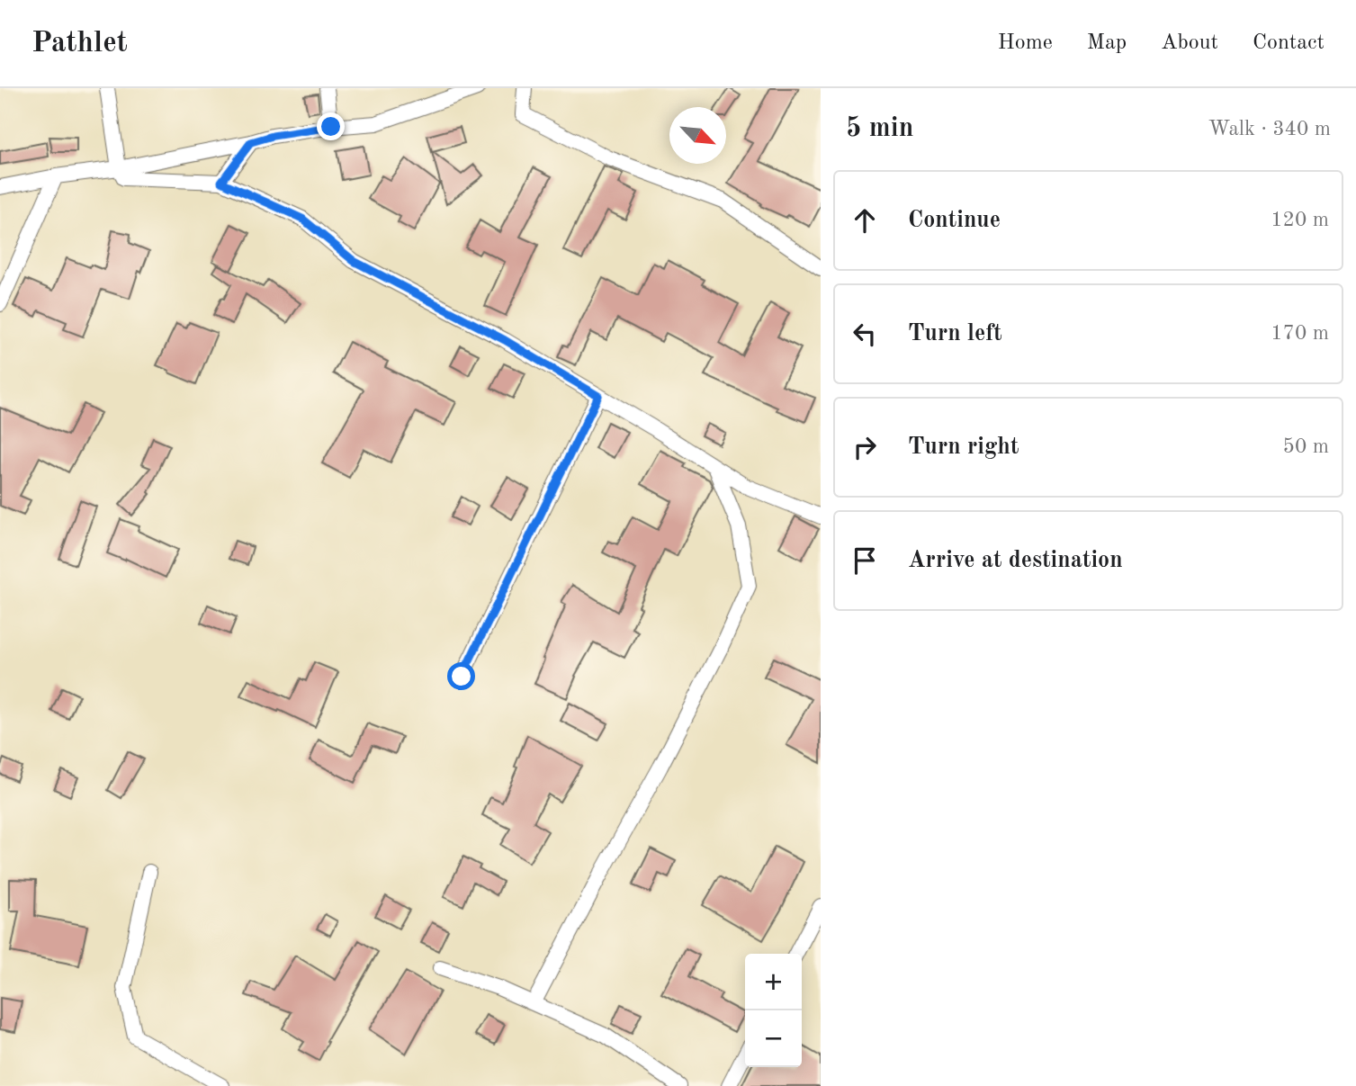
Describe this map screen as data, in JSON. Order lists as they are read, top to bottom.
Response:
{
  "north": "bottom right",
  "page": {
    "header": "Pathlet",
    "nav": [
      "Home",
      "Map",
      "About",
      "Contact"
    ],
    "heading": ["5 min", "Walk · 340 m"],
    "list": [
      ["Continue", "120 m"],
      ["Turn left", "170 m"],
      ["Turn right", "50 m"],
      "Arrive at destination"
    ],
    "map_buttons": ["+", "−"]
  }
}
